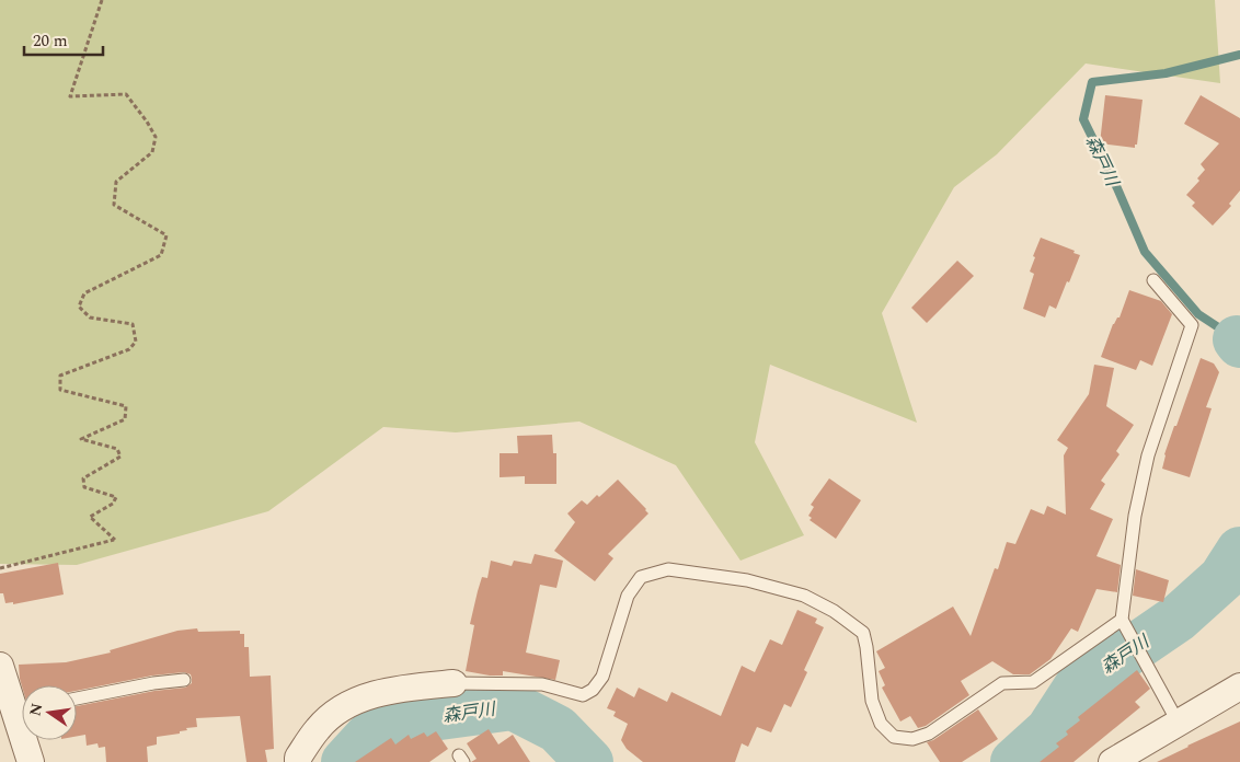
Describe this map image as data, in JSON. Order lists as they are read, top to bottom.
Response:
{
  "water": ["森戸川"],
  "scale_bar": "20 m",
  "north": "left"
}
